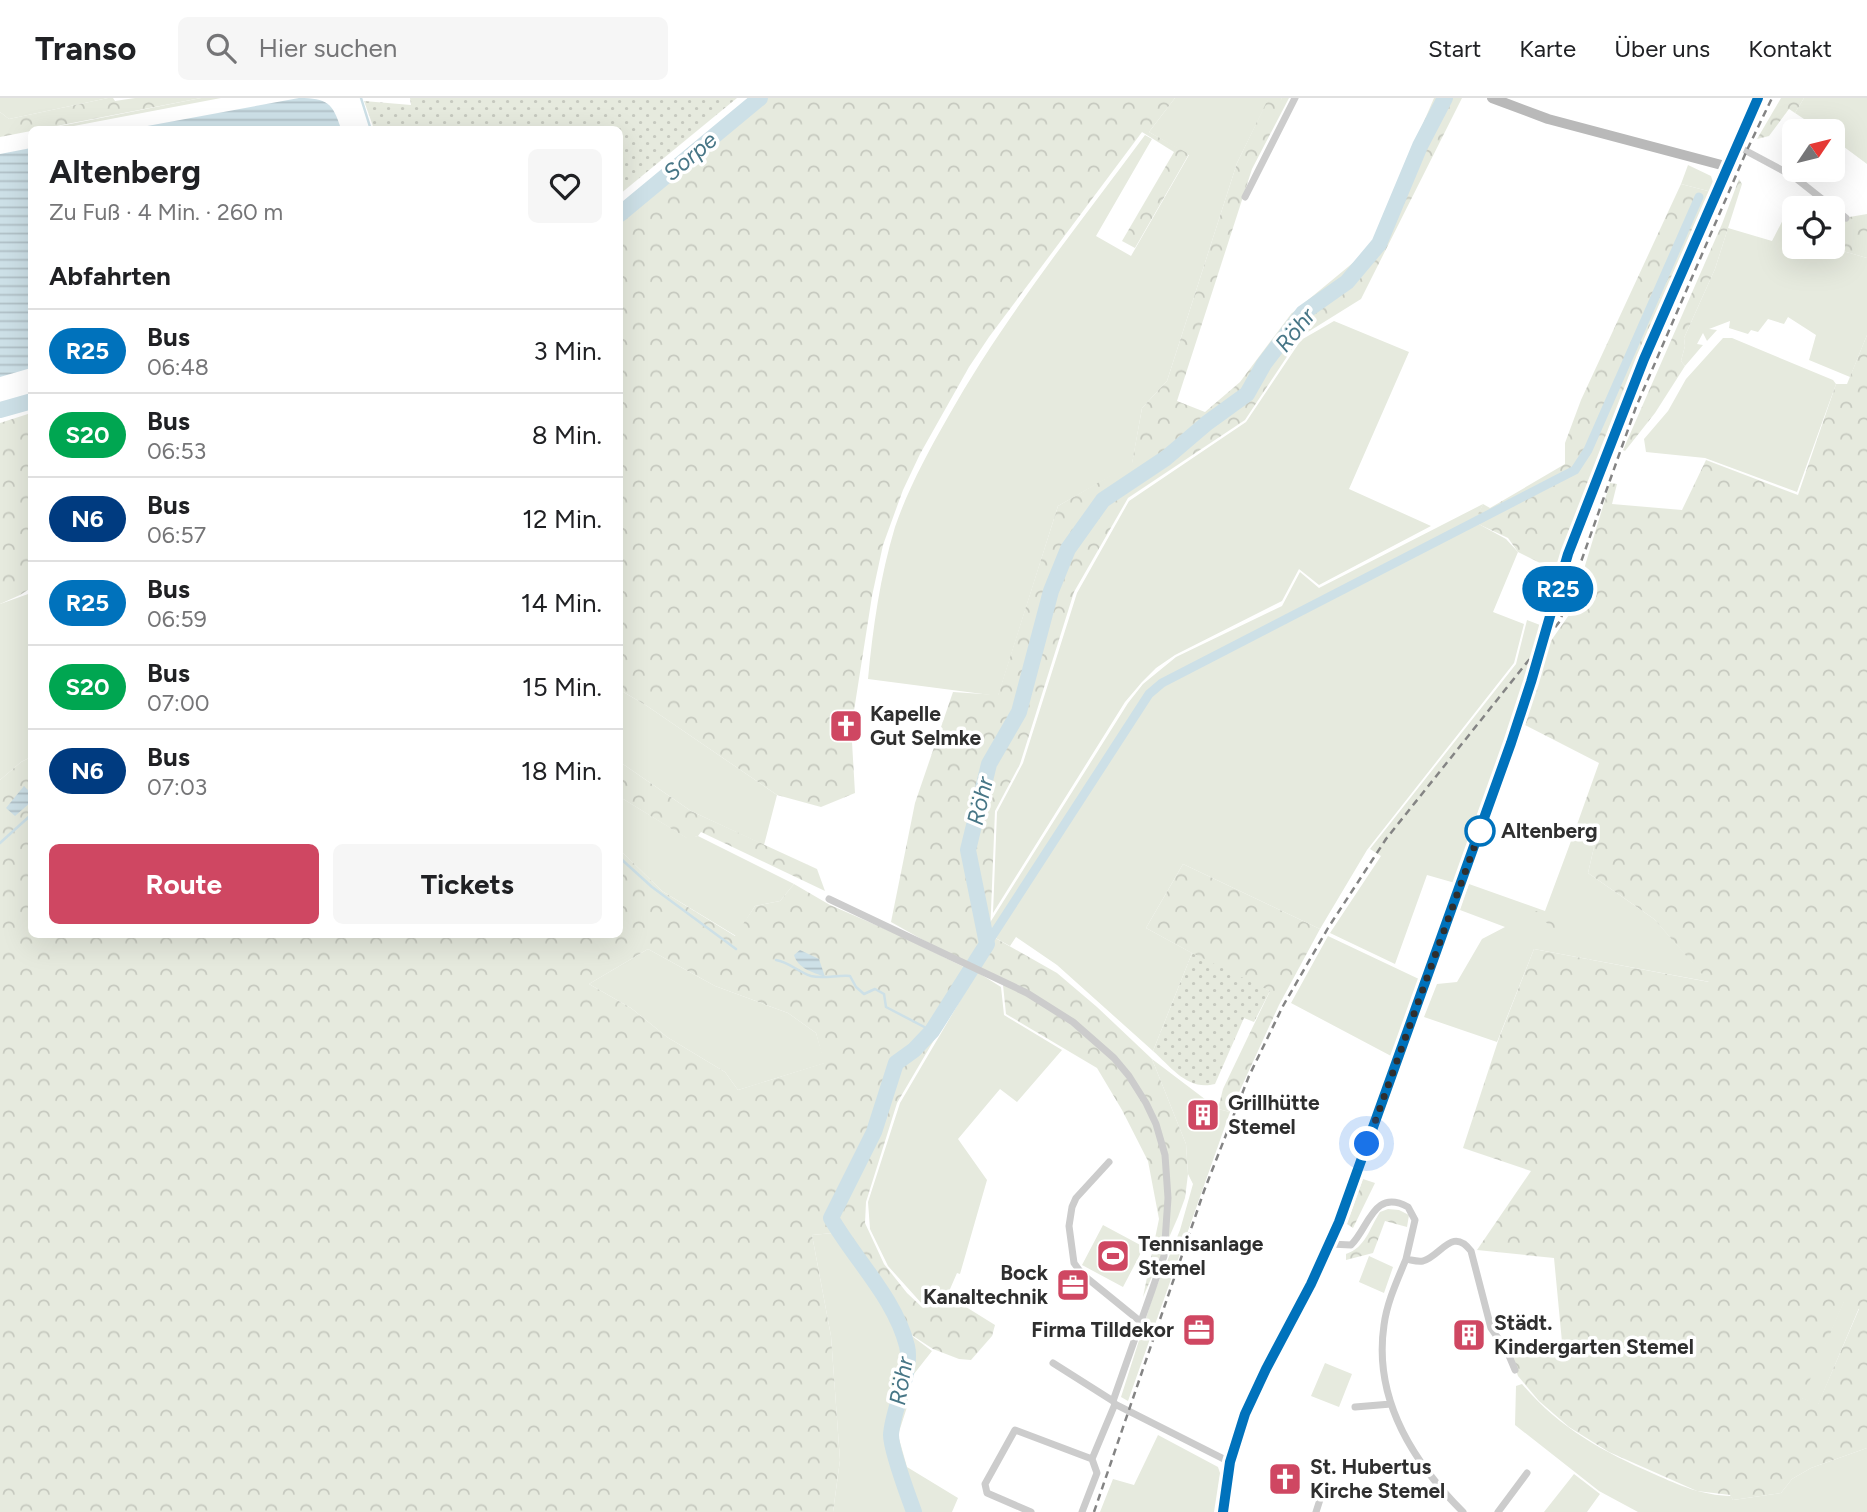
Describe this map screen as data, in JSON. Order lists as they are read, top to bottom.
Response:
{
  "water": ["Sorpe", "Röhr"],
  "places": {
    "church": ["Kapelle Gut Selmke", "St. Hubertus Kirche Stemel"],
    "other": ["Altenberg"],
    "building": ["Grillhütte Stemel", "Städt. Kindergarten Stemel"],
    "sports": ["Tennisanlage Stemel"],
    "office": ["Bock Kanaltechnik", "Firma Tilldekor"]
  },
  "lines": ["bus line R25"],
  "north": "top right",
  "page": {
    "header": "Transo",
    "search": "Hier suchen",
    "nav": [
      "Start",
      "Karte",
      "Über uns",
      "Kontakt"
    ],
    "on_map": "R25",
    "heading": [
      ["Altenberg", "Zu Fuß · 4 Min. · 260 m"],
      "Abfahrten"
    ],
    "list": [
      {
        "mark": "R25",
        "name": "Bus",
        "note": "06:48",
        "value": "3 Min."
      },
      {
        "mark": "S20",
        "name": "Bus",
        "note": "06:53",
        "value": "8 Min."
      },
      {
        "mark": "N6",
        "name": "Bus",
        "note": "06:57",
        "value": "12 Min."
      },
      {
        "mark": "R25",
        "name": "Bus",
        "note": "06:59",
        "value": "14 Min."
      },
      {
        "mark": "S20",
        "name": "Bus",
        "note": "07:00",
        "value": "15 Min."
      },
      {
        "mark": "N6",
        "name": "Bus",
        "note": "07:03",
        "value": "18 Min."
      }
    ],
    "buttons": ["Route", "Tickets"]
  }
}
